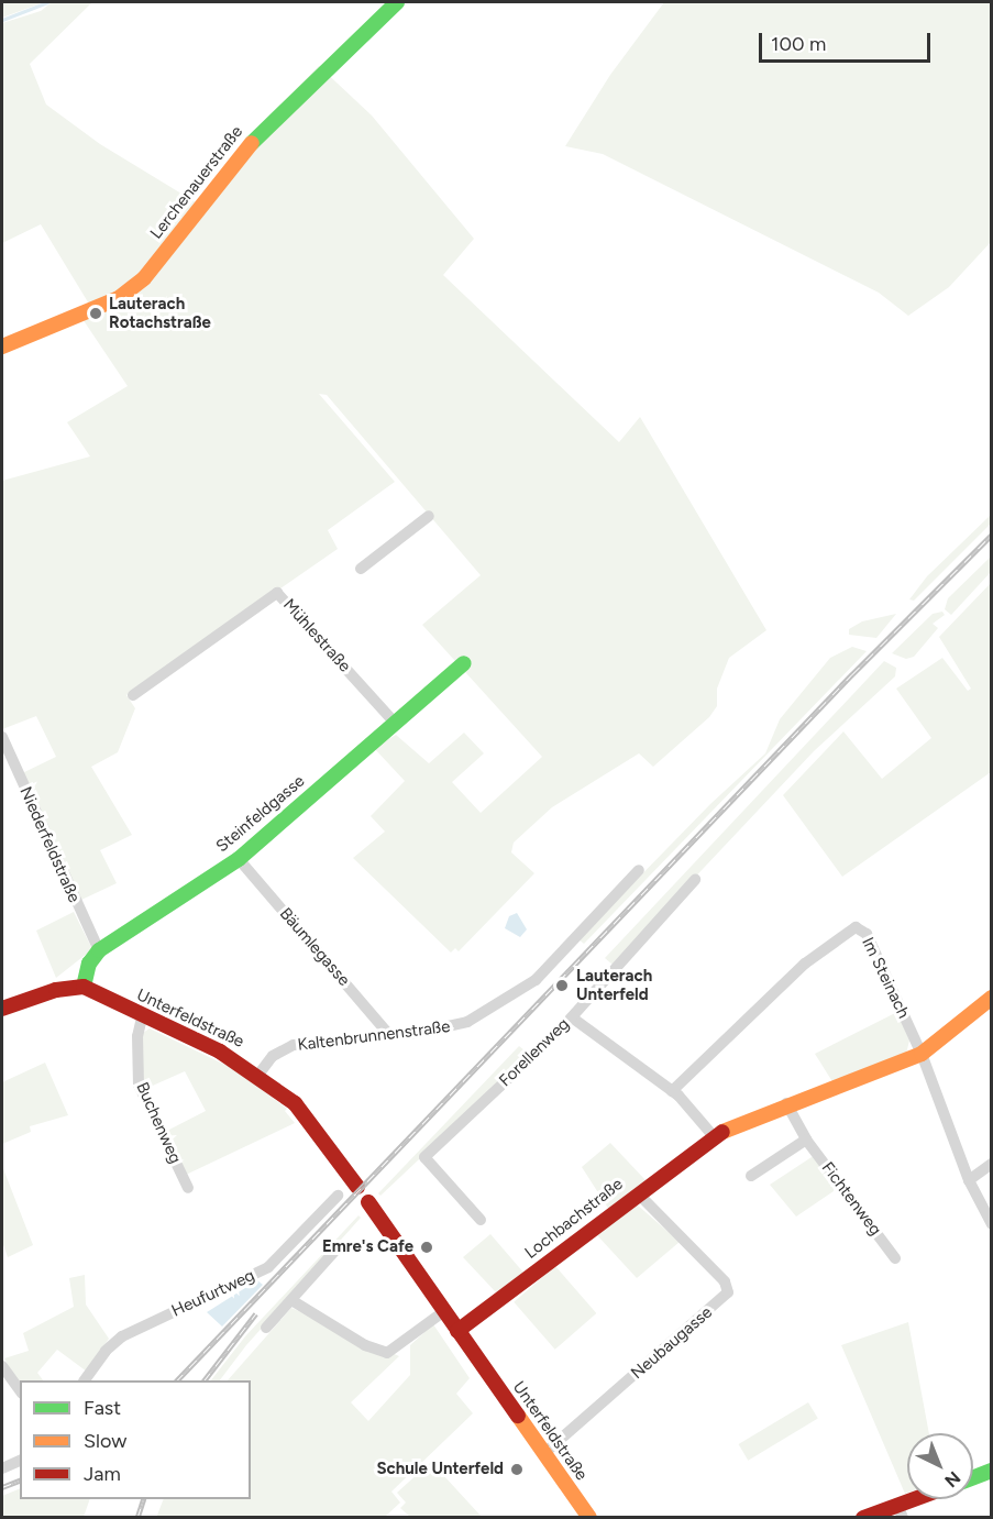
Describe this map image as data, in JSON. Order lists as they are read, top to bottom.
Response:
{
  "streets": {
    "street": [
      "Lerchenauerstraße",
      "Mühlestraße",
      "Steinfeldgasse",
      "Niederfeldstraße",
      "Bäumlegasse",
      "Im Steinach",
      "Unterfeldstraße",
      "Kaltenbrunnenstraße",
      "Forellenweg",
      "Buchenweg",
      "Fichtenweg",
      "Lochbachstraße",
      "Heufurtweg",
      "Neubaugasse"
    ]
  },
  "crossings": [
    ["Mühlestraße", "Steinfeldgasse"],
    ["Steinfeldgasse", "Niederfeldstraße"],
    ["Steinfeldgasse", "Bäumlegasse"],
    ["Bäumlegasse", "Kaltenbrunnenstraße"],
    ["Im Steinach", "Lochbachstraße"],
    ["Unterfeldstraße", "Kaltenbrunnenstraße"],
    ["Unterfeldstraße", "Buchenweg"],
    ["Unterfeldstraße", "Lochbachstraße"],
    ["Unterfeldstraße", "Neubaugasse"],
    ["Fichtenweg", "Lochbachstraße"],
    ["Lochbachstraße", "Neubaugasse"]
  ],
  "places": [
    "Lauterach Rotachstraße",
    "Lauterach Unterfeld",
    "Emre's Cafe",
    "Schule Unterfeld"
  ],
  "legend": ["Fast", "Slow", "Jam"],
  "scale_bar": "100 m",
  "north": "bottom right"
}
